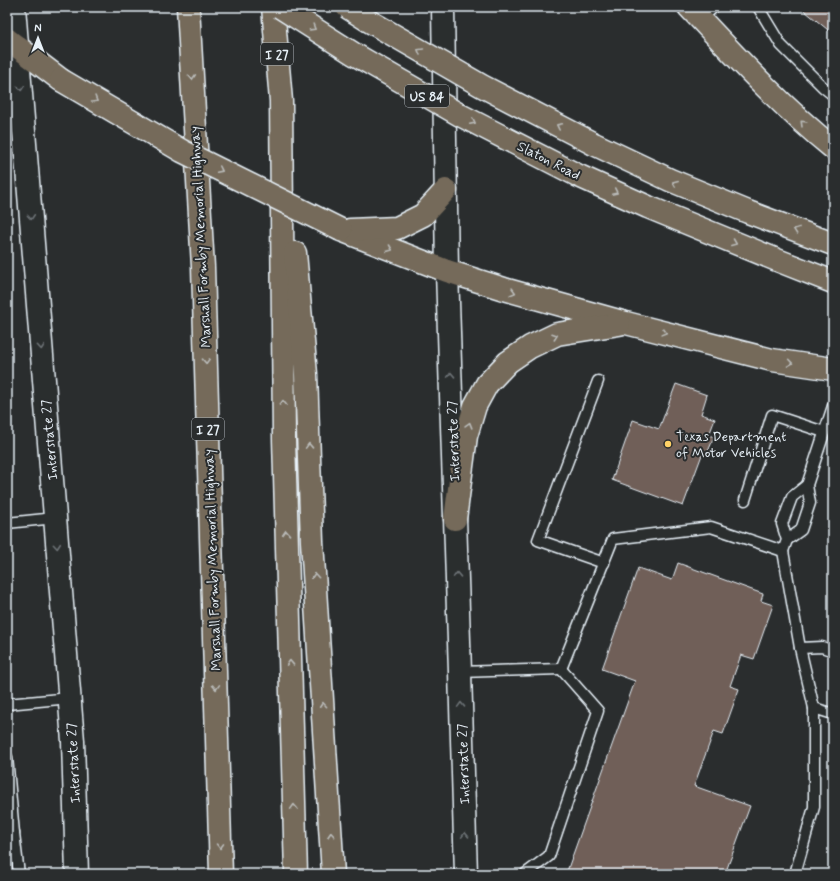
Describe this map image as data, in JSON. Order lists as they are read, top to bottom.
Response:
{
  "streets": {
    "highway": [
      "I 27",
      "US 84",
      "Slaton Road",
      "Marshall Formby Memorial Highway"
    ],
    "main road": ["Interstate 27"]
  },
  "places": ["Texas Department of Motor Vehicles"],
  "north": "top"
}
